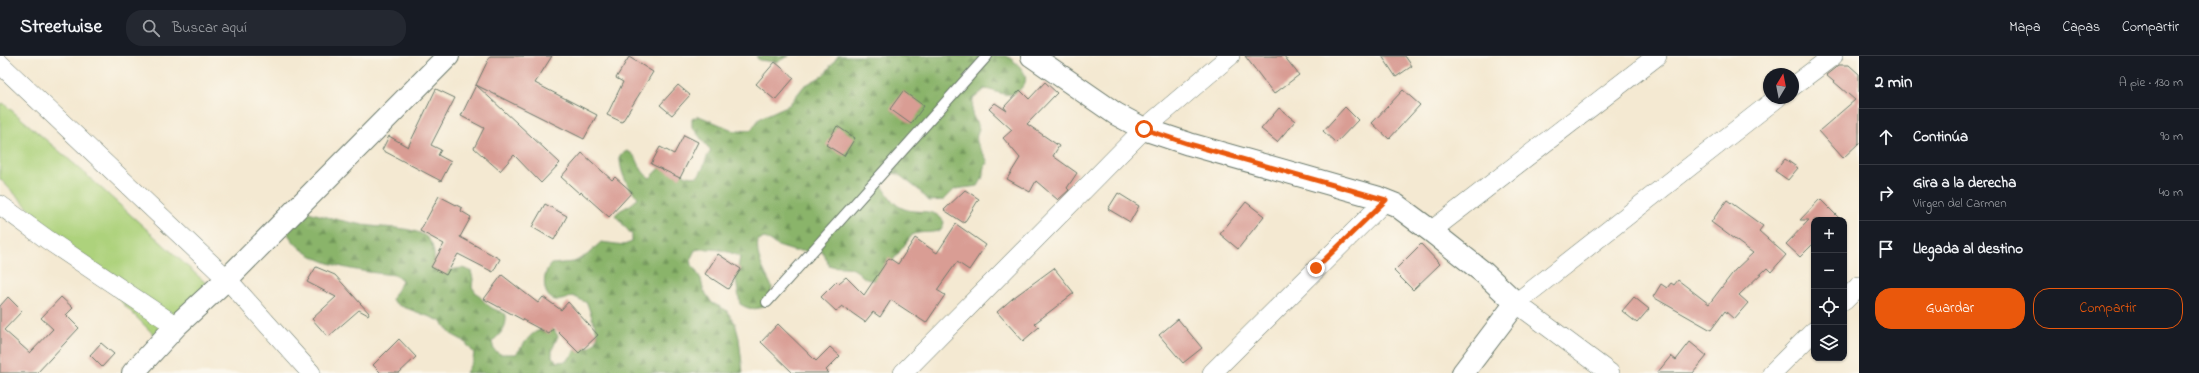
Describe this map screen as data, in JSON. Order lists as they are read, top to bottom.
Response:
{
  "north": "top",
  "page": {
    "header": "Streetwise",
    "search": "Buscar aquí",
    "nav": ["Mapa", "Capas", "Compartir"],
    "heading": ["2 min", "A pie · 130 m"],
    "list": [
      ["Continúa", "90 m"],
      ["Gira a la derecha", "Virgen del Carmen", "40 m"],
      "Llegada al destino"
    ],
    "map_buttons": ["+", "−"],
    "buttons": ["Guardar", "Compartir"]
  }
}
